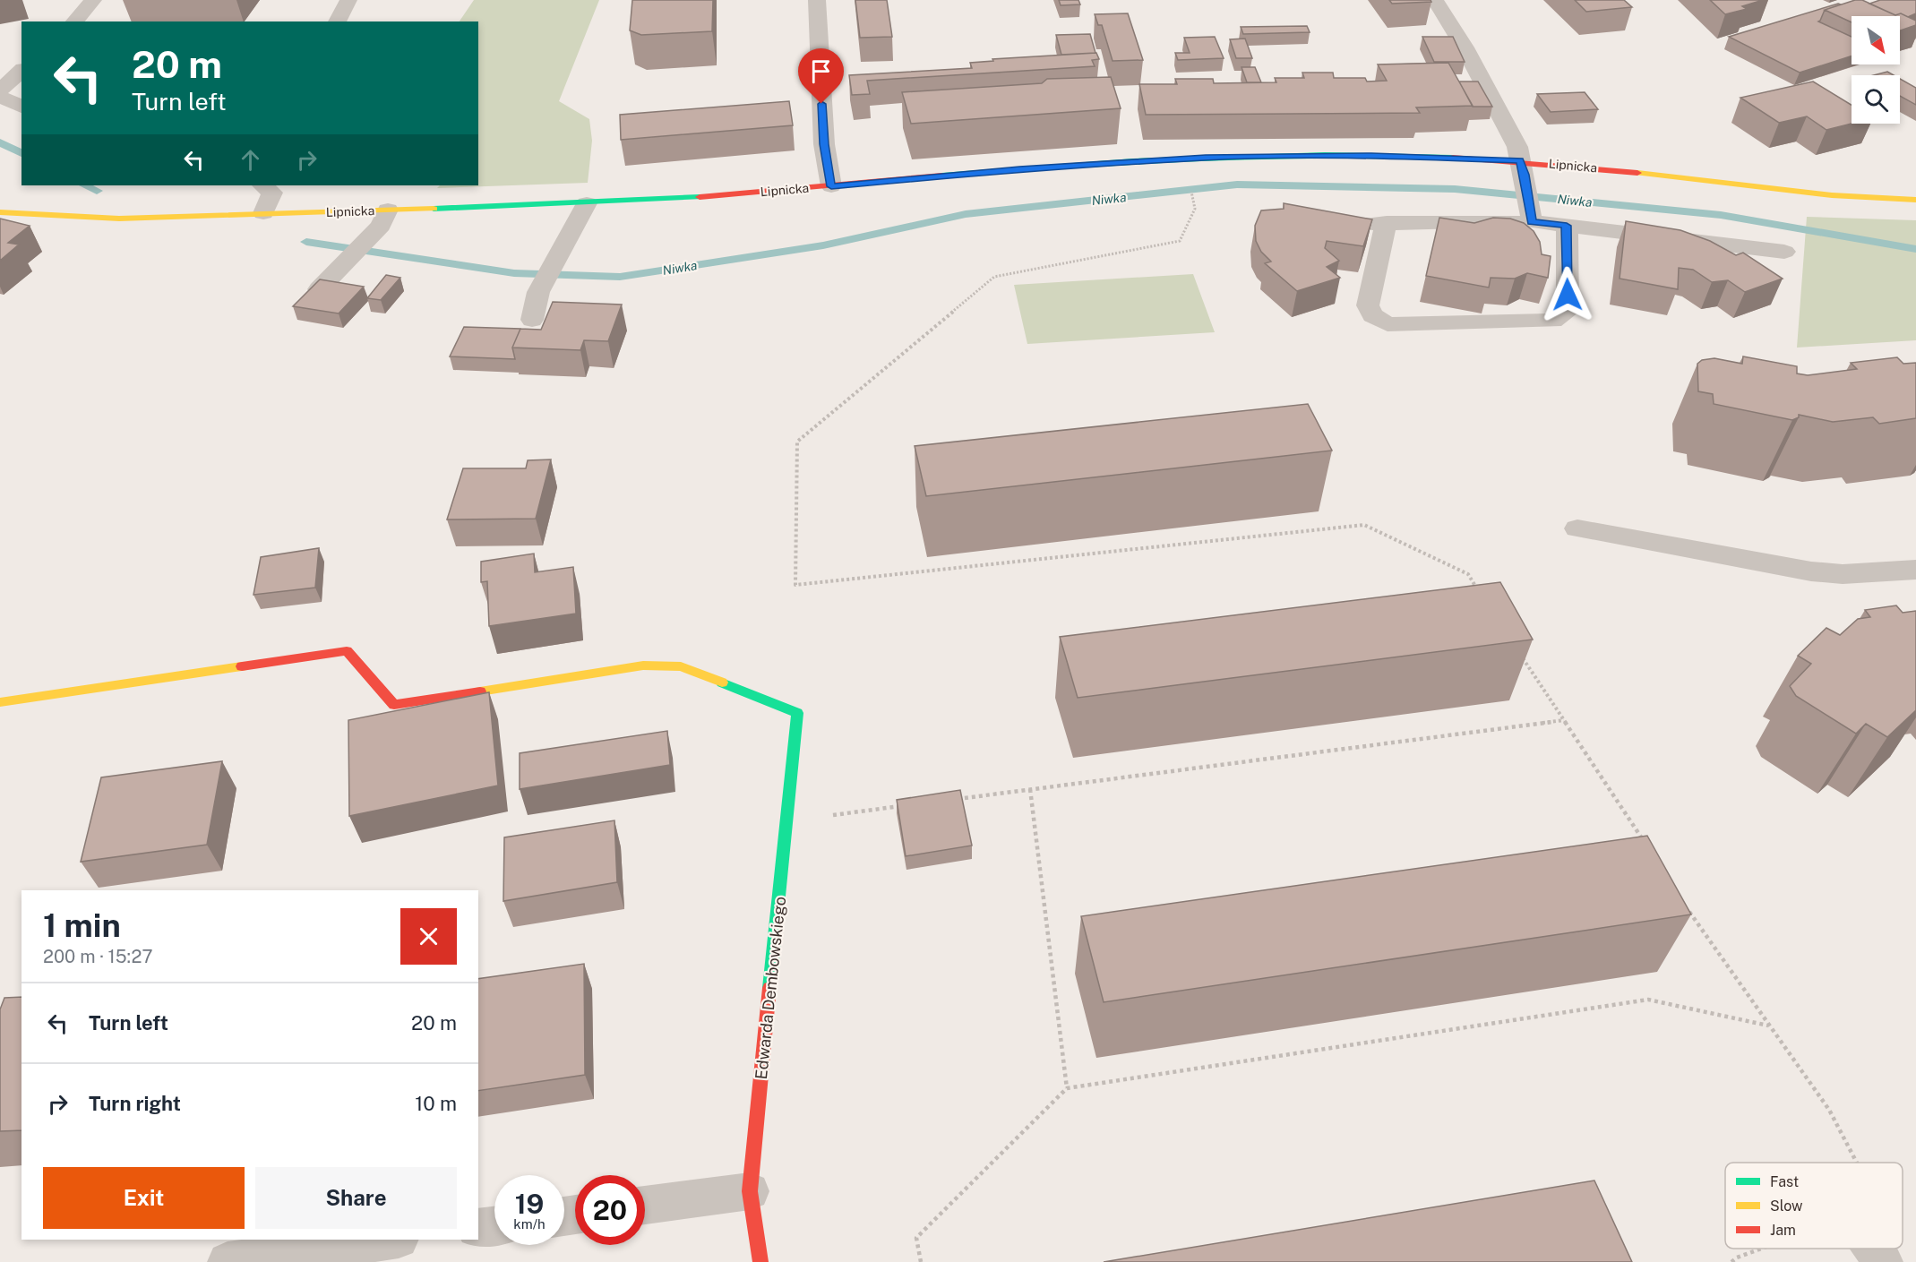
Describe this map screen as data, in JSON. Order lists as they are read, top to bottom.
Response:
{
  "streets": {
    "street": ["Lipnicka", "Edwarda Dembowskiego"]
  },
  "water": ["Niwka"],
  "legend": ["Fast", "Slow", "Jam"],
  "north": "bottom right",
  "page": {
    "turn": ["20 m", "Turn left"],
    "heading": ["1 min", "200 m · 15:27"],
    "list": [
      {
        "name": "Turn left",
        "value": "20 m"
      },
      {
        "name": "Turn right",
        "value": "10 m"
      }
    ],
    "buttons": ["Exit", "Share"],
    "speed": "19 km/h",
    "limit": "20"
  }
}
